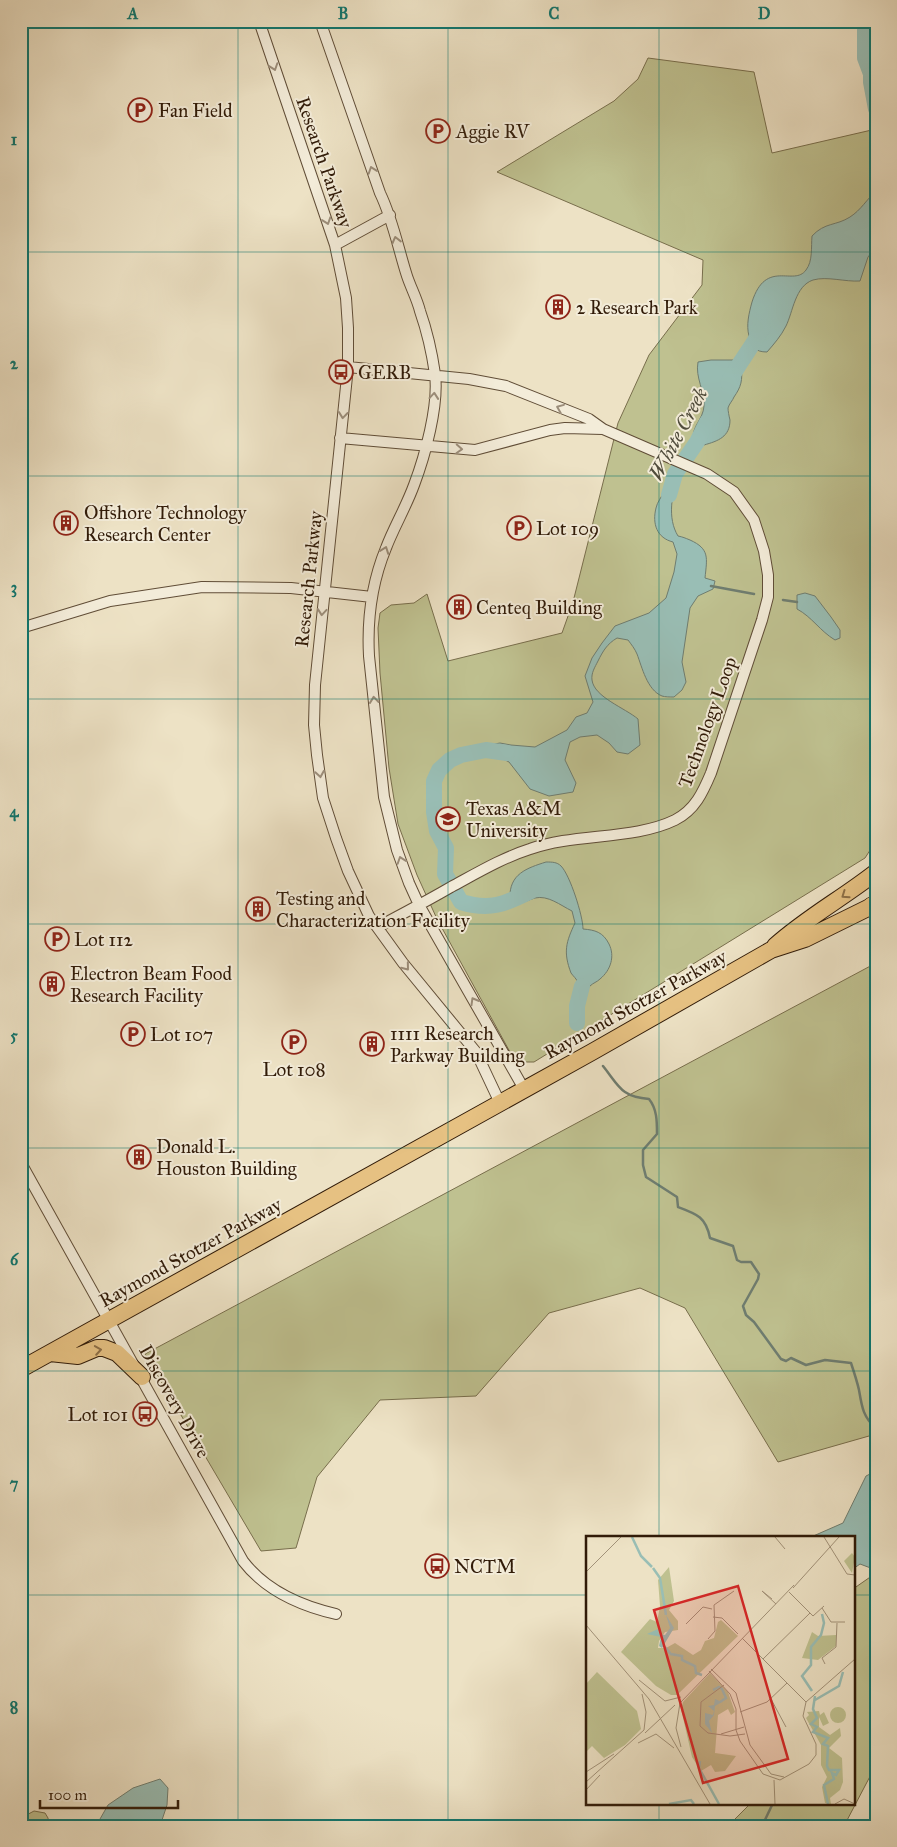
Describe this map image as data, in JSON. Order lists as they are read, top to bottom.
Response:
{
  "streets": {
    "main road": ["Raymond Stotzer Parkway"],
    "street": ["Research Parkway", "Technology Loop", "Discovery Drive"]
  },
  "crossings": [
    ["Research Parkway", "Technology Loop"],
    ["Research Parkway", "Raymond Stotzer Parkway"],
    ["Raymond Stotzer Parkway", "Discovery Drive"]
  ],
  "water": ["White Creek"],
  "places": {
    "parking": [
      "Fan Field",
      "Aggie RV",
      "Lot 109",
      "Lot 112",
      "Lot 107",
      "Lot 108"
    ],
    "building": [
      "2 Research Park",
      "Offshore Technology Research Center",
      "Centeq Building",
      "Testing and Characterization Facility",
      "Electron Beam Food Research Facility",
      "1111 Research Parkway Building",
      "Donald L. Houston Building"
    ],
    "bus stop": ["GERB", "Lot 101", "NCTM"],
    "school or university": ["Texas A&M University"]
  },
  "scale_bar": "100 m",
  "grid": {
    "columns": [
      "A",
      "B",
      "C",
      "D"
    ],
    "rows": [
      "1",
      "2",
      "3",
      "4",
      "5",
      "6",
      "7",
      "8"
    ]
  }
}
